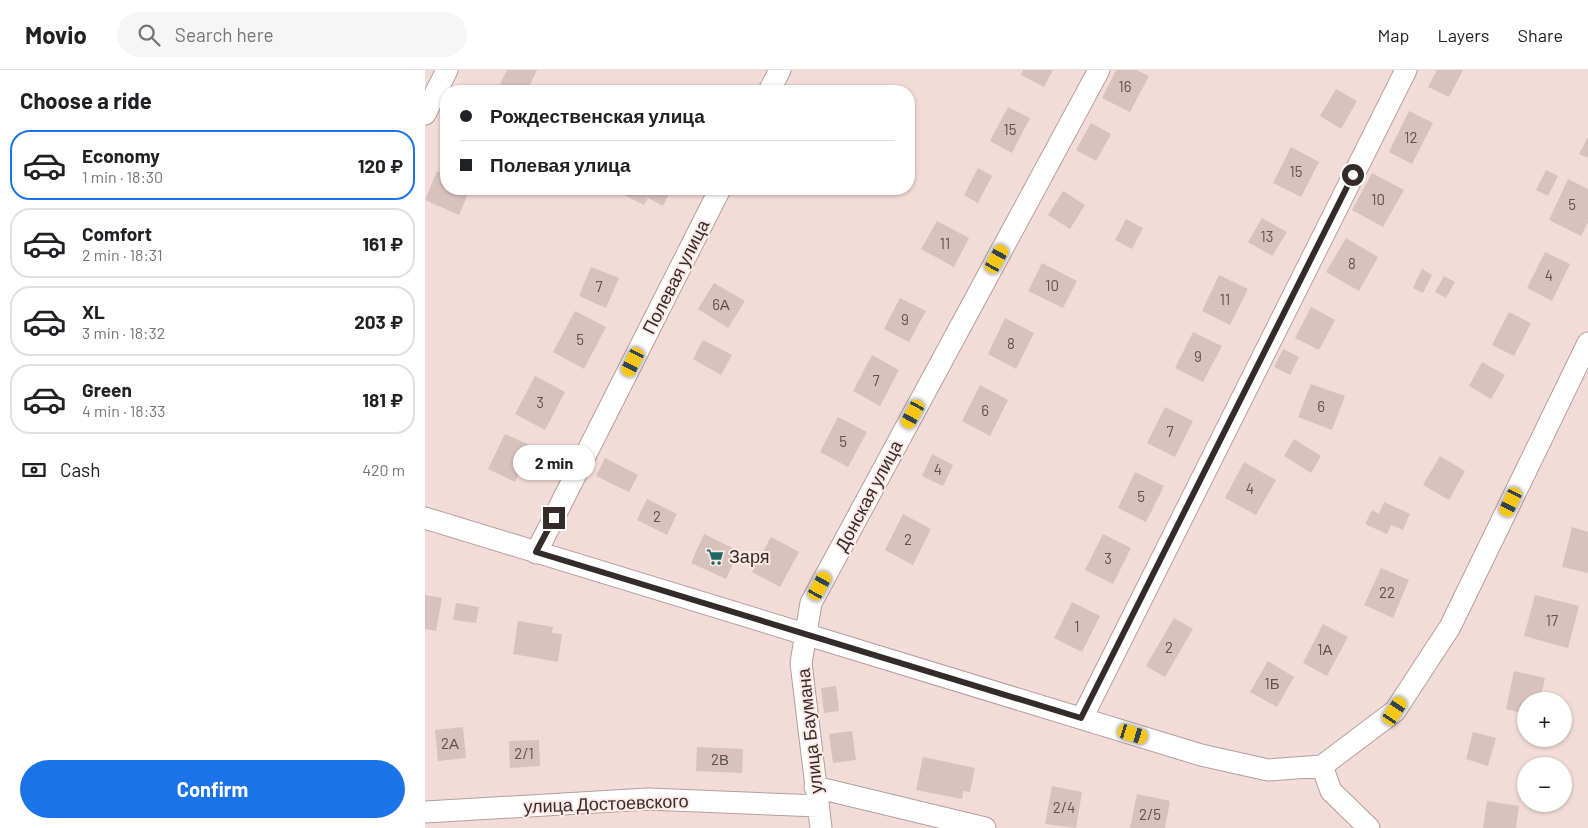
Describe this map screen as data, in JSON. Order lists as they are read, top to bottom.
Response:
{
  "streets": {
    "street": [
      "Полевая улица",
      "Донская улица",
      "улица Баумана",
      "улица Достоевского"
    ]
  },
  "crossings": [
    ["Донская улица", "улица Баумана"],
    ["улица Баумана", "улица Достоевского"]
  ],
  "places": {
    "supermarket": ["Заря"]
  },
  "house_numbers": [
    "16",
    "15",
    "12",
    "15",
    "10",
    "5",
    "13",
    "11",
    "8",
    "4",
    "10",
    "7",
    "11",
    "6А",
    "9",
    "5",
    "8",
    "9",
    "7",
    "3",
    "6",
    "6",
    "7",
    "5",
    "4",
    "4",
    "5",
    "2",
    "2",
    "3",
    "22",
    "17",
    "1",
    "2",
    "1А",
    "1Б",
    "2А",
    "2/1",
    "2В",
    "2/4",
    "2/5"
  ],
  "page": {
    "header": "Movio",
    "search": "Search here",
    "nav": ["Map", "Layers", "Share"],
    "heading": "Choose a ride",
    "banner": ["Рождественская улица", "Полевая улица"],
    "list": [
      {
        "name": "Economy",
        "note": "1 min · 18:30",
        "value": "120 ₽"
      },
      {
        "name": "Comfort",
        "note": "2 min · 18:31",
        "value": "161 ₽"
      },
      {
        "name": "XL",
        "note": "3 min · 18:32",
        "value": "203 ₽"
      },
      {
        "name": "Green",
        "note": "4 min · 18:33",
        "value": "181 ₽"
      }
    ],
    "pay": ["Cash", "420 m"],
    "bubble": "2 min",
    "map_buttons": ["+", "−"],
    "buttons": "Confirm"
  }
}
